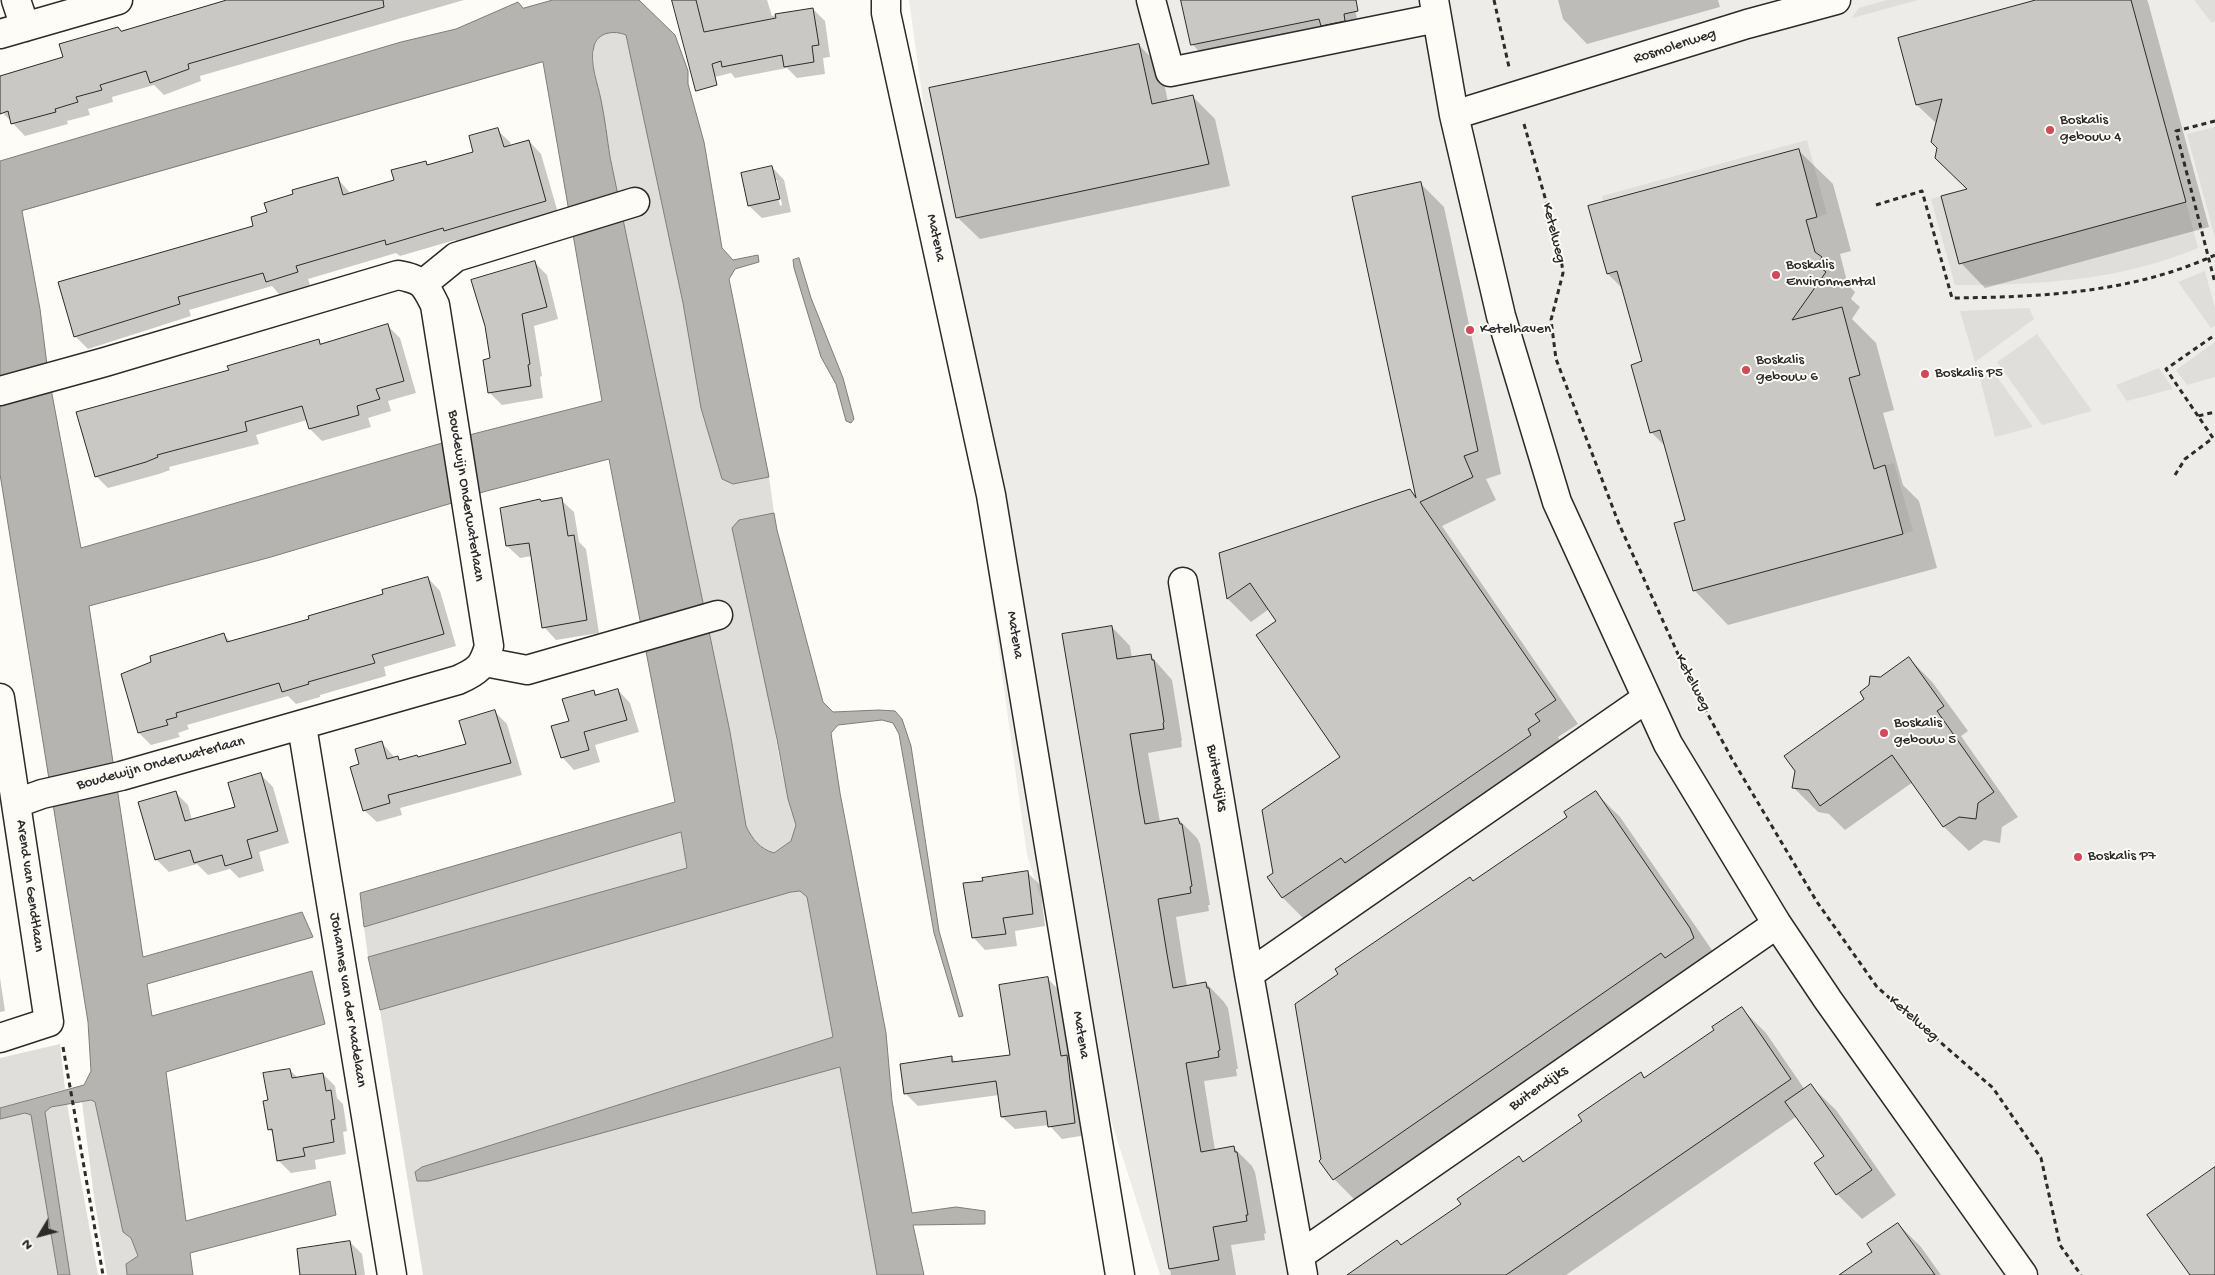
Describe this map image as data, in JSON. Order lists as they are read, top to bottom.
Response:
{
  "streets": {
    "street": [
      "Rosmolenweg",
      "Matena",
      "Boudewijn Onderwaterlaan",
      "Buitendijks",
      "Arend van Gendtlaan",
      "Johannes van der Madelaan"
    ],
    "path": ["Ketelweg"]
  },
  "crossings": [
    ["Rosmolenweg", "Ketelweg"],
    ["Boudewijn Onderwaterlaan", "Arend van Gendtlaan"],
    ["Boudewijn Onderwaterlaan", "Johannes van der Madelaan"]
  ],
  "places": [
    "Boskalis gebouw 4",
    "Boskalis Environmental",
    "Ketelhaven",
    "Boskalis gebouw 6",
    "Boskalis P5",
    "Boskalis gebouw 5",
    "Boskalis P7"
  ],
  "north": "bottom left"
}
